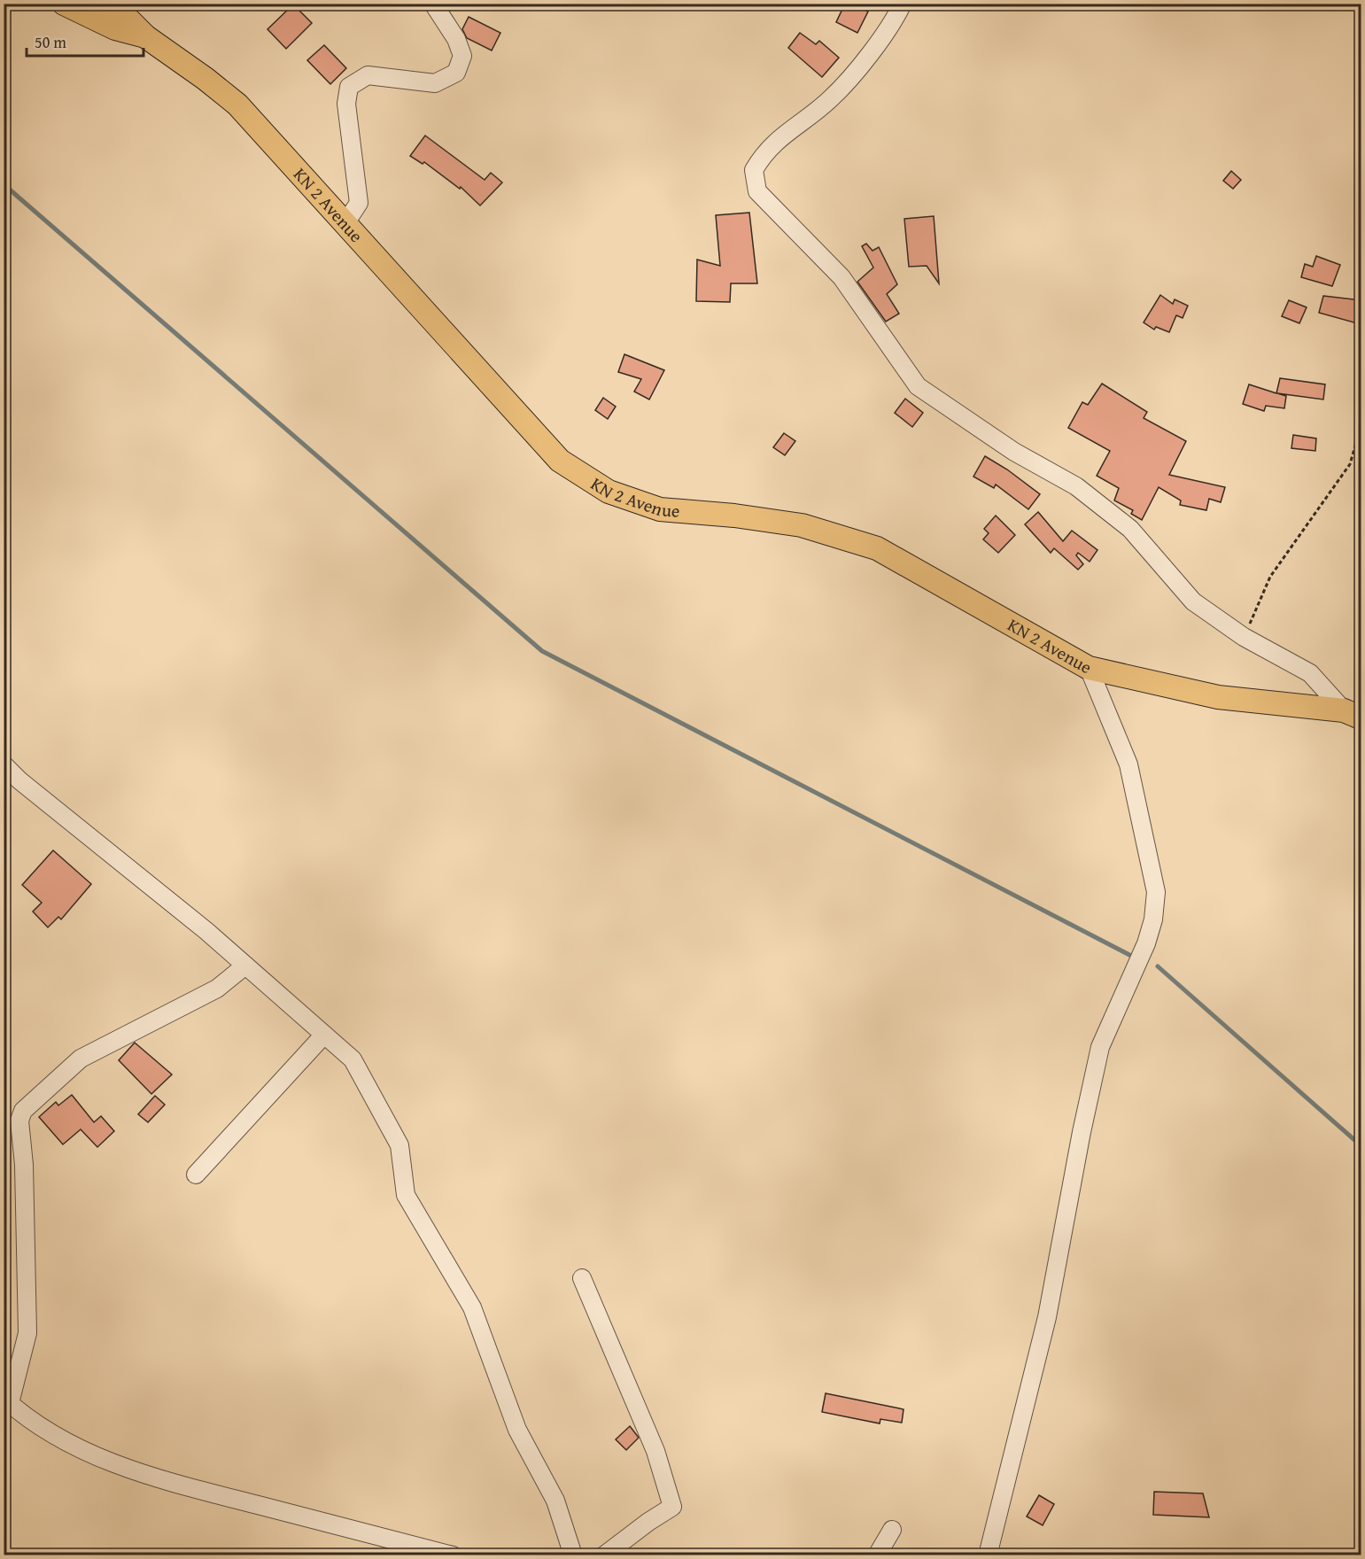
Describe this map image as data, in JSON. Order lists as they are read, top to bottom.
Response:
{
  "streets": {
    "main road": ["KN 2 Avenue"]
  },
  "scale_bar": "50 m"
}
